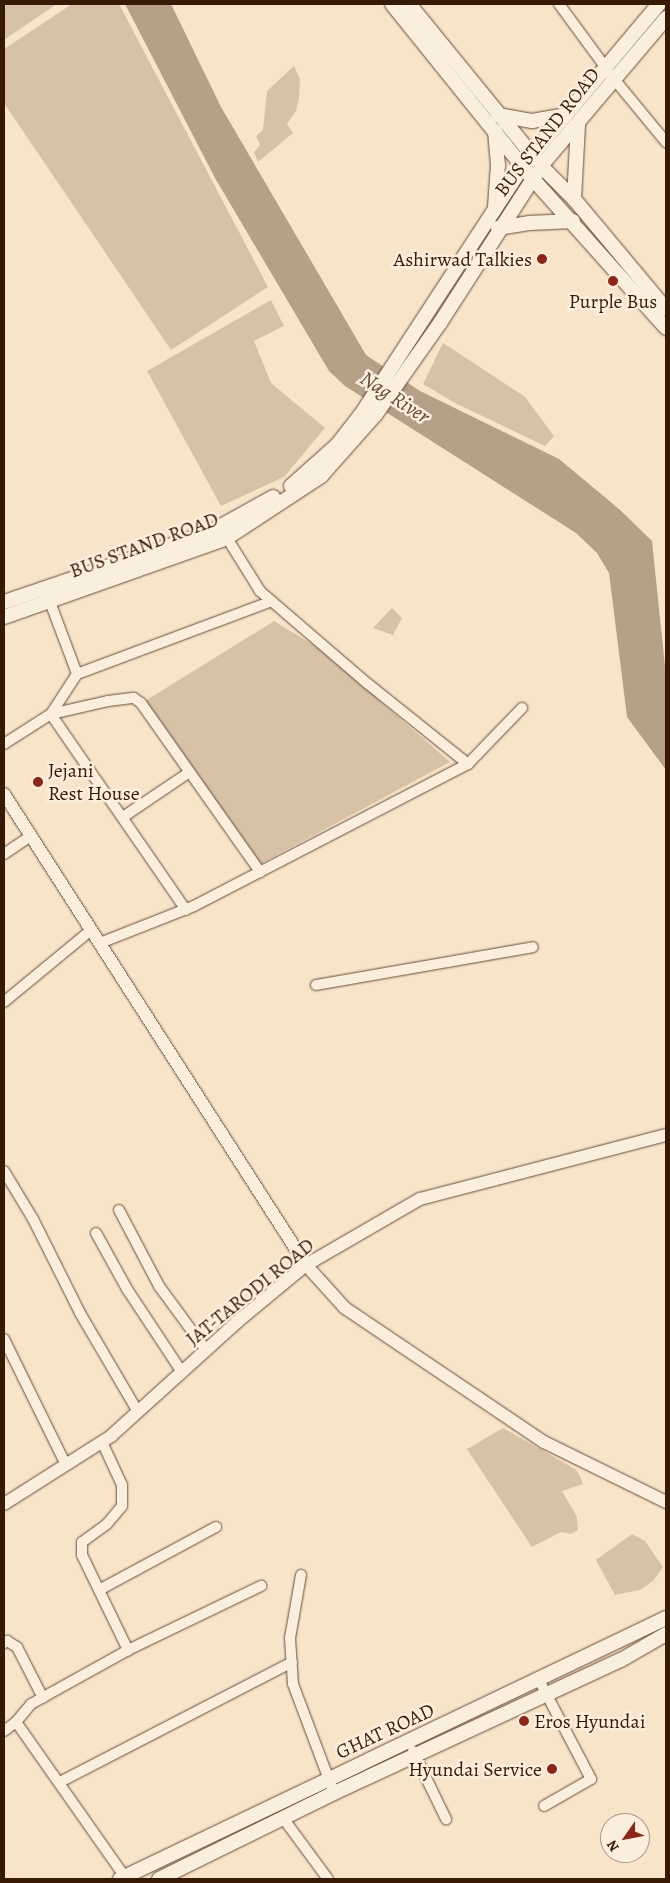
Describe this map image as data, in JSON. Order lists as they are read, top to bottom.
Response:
{
  "streets": {
    "main road": ["BUS STAND ROAD", "GHAT ROAD"],
    "street": ["JAT-TARODI ROAD"]
  },
  "water": ["Nag River"],
  "places": [
    "Ashirwad Talkies",
    "Purple Bus",
    "Jejani Rest House",
    "Eros Hyundai",
    "Hyundai Service"
  ],
  "north": "bottom left"
}
